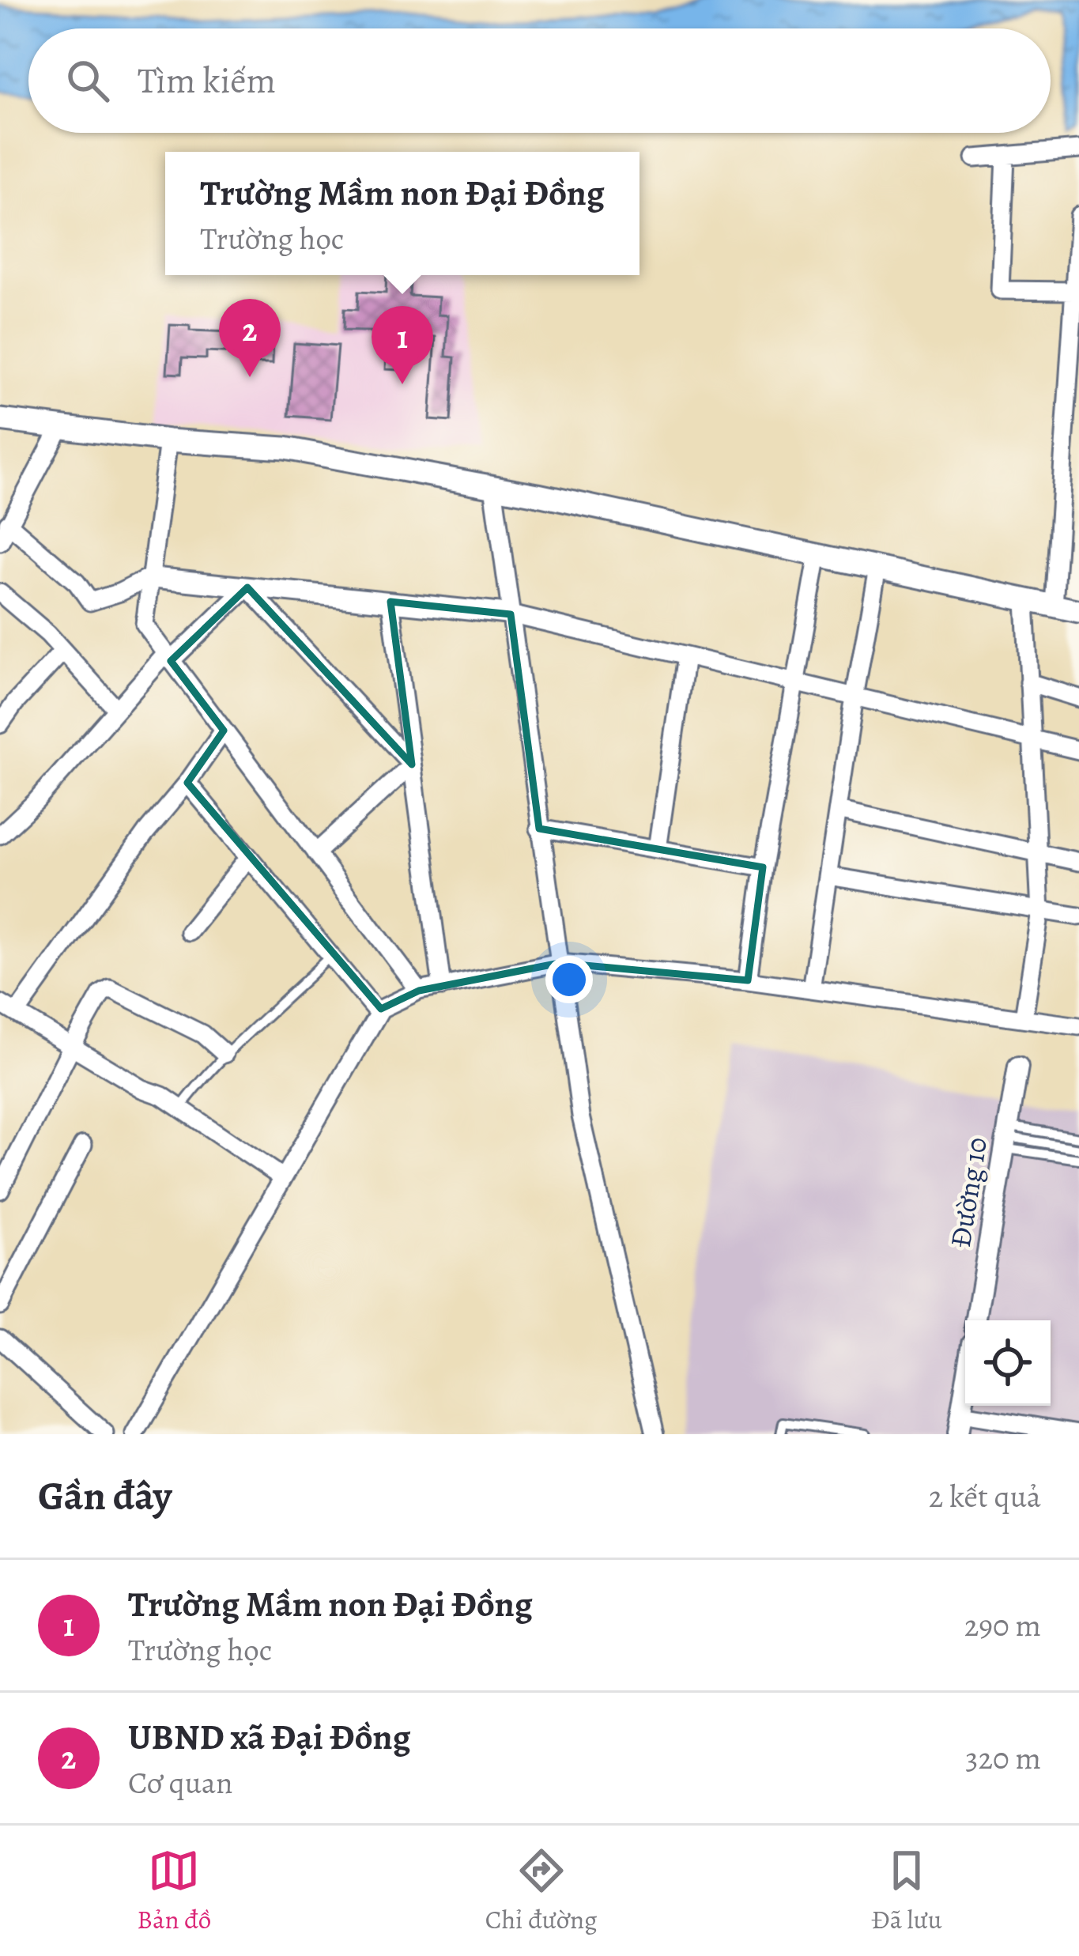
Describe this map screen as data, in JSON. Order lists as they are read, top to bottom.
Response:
{
  "streets": {
    "street": ["Đường 10"]
  },
  "page": {
    "search": "Tìm kiếm",
    "popup": ["Trường Mầm non Đại Đồng", "Trường học"],
    "pins": ["2", "1"],
    "heading": ["Gần đây", "2 kết quả"],
    "list": [
      {
        "mark": "1",
        "name": "Trường Mầm non Đại Đồng",
        "note": "Trường học",
        "value": "290 m"
      },
      {
        "mark": "2",
        "name": "UBND xã Đại Đồng",
        "note": "Cơ quan",
        "value": "320 m"
      }
    ],
    "nav": ["Bản đồ", "Chỉ đường", "Đã lưu"]
  }
}
